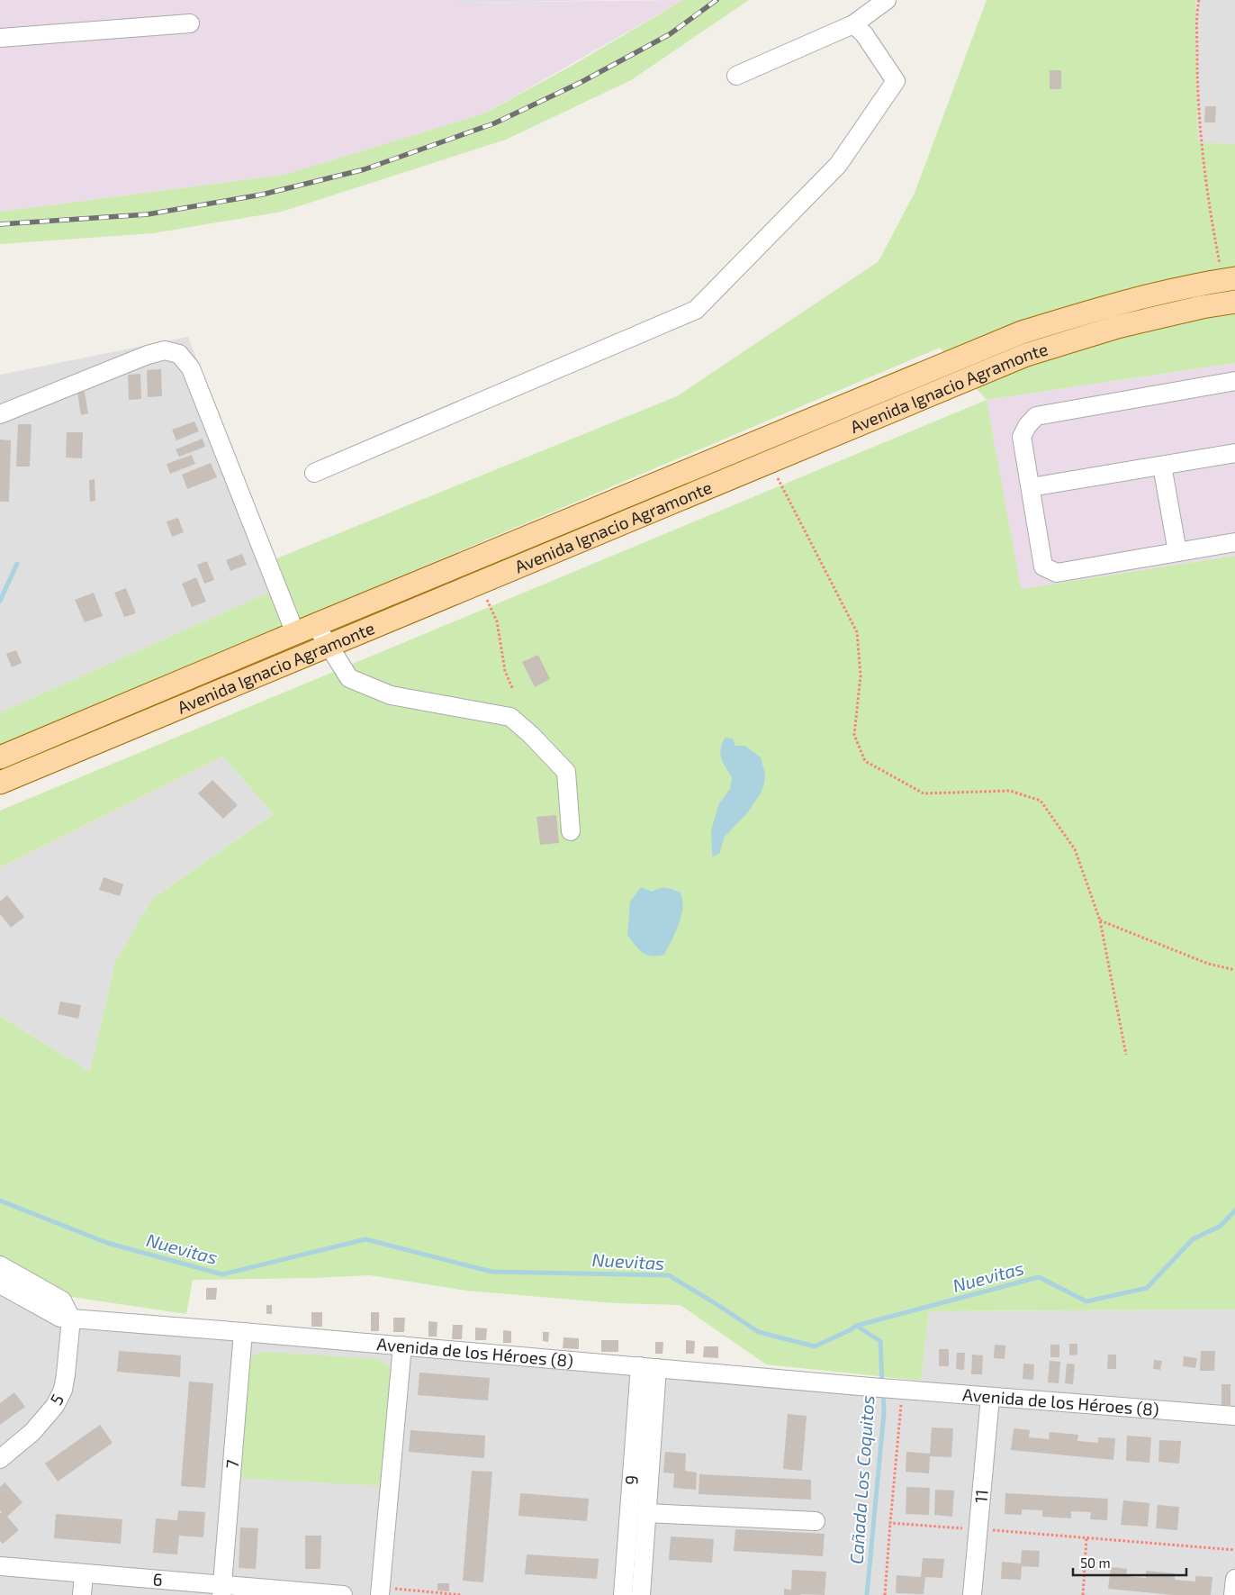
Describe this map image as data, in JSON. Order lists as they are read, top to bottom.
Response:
{
  "streets": {
    "main road": ["Avenida Ignacio Agramonte"],
    "street": [
      "Avenida de los Héroes (8)",
      "5",
      "7",
      "9",
      "11",
      "6"
    ]
  },
  "crossings": [
    ["Avenida de los Héroes (8)", "5"],
    ["Avenida de los Héroes (8)", "7"],
    ["Avenida de los Héroes (8)", "9"],
    ["Avenida de los Héroes (8)", "11"],
    ["7", "6"]
  ],
  "water": ["Nuevitas", "Cañada Los Coquitos"],
  "scale_bar": "50 m"
}
